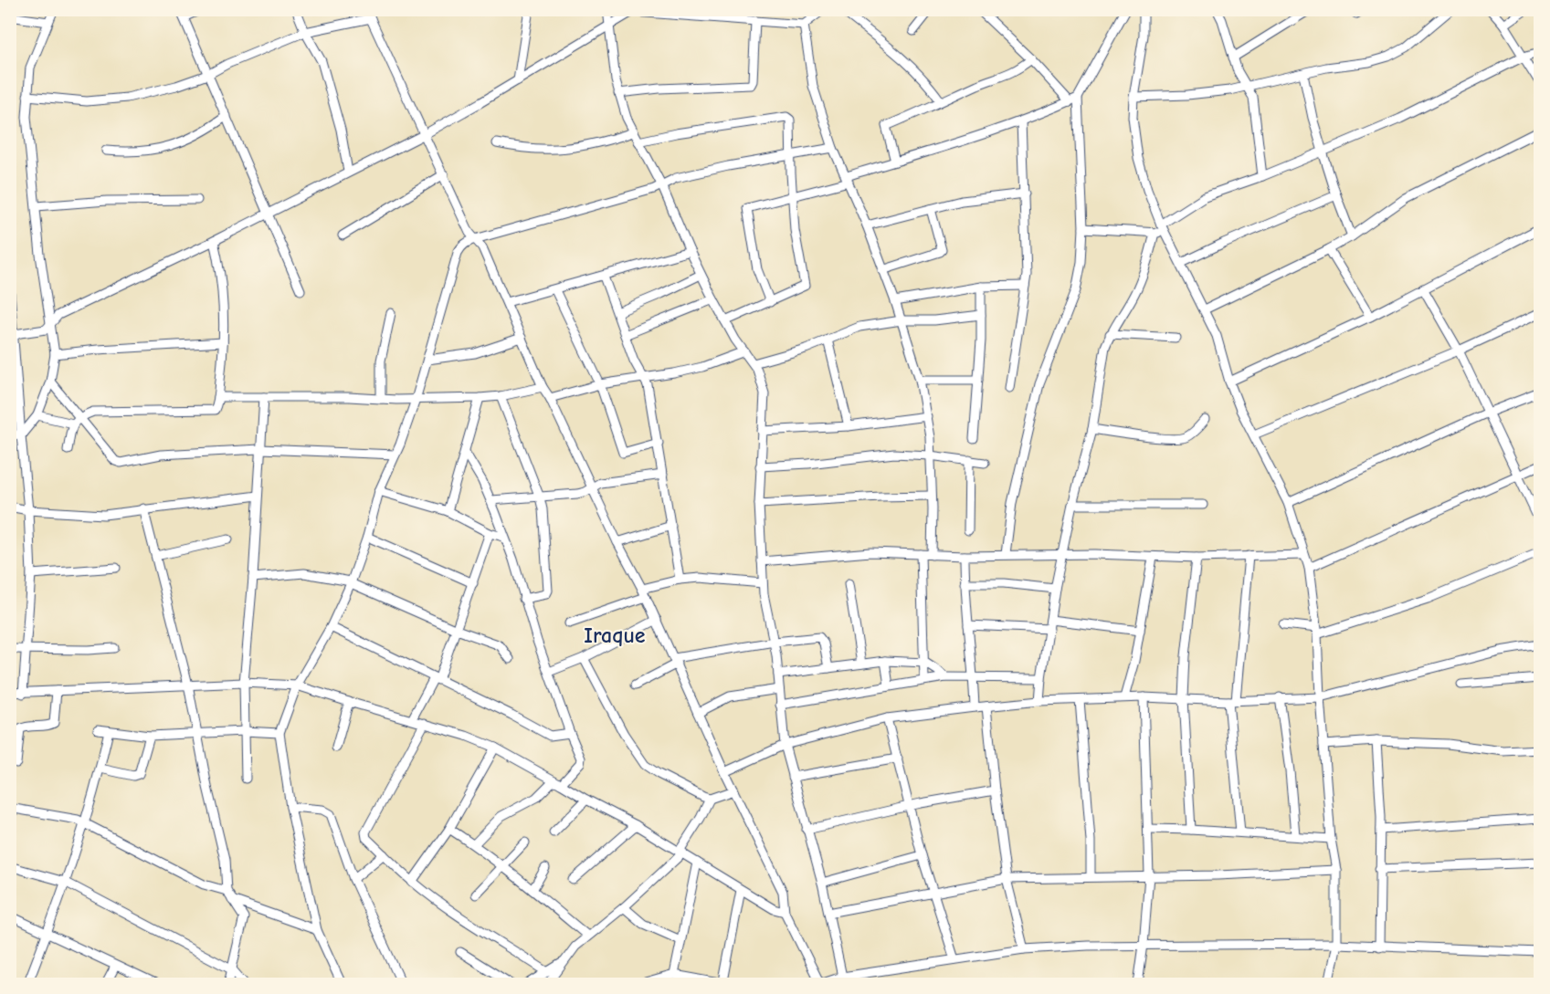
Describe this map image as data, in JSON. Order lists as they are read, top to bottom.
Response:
{
  "districts": ["Iraque"]
}
